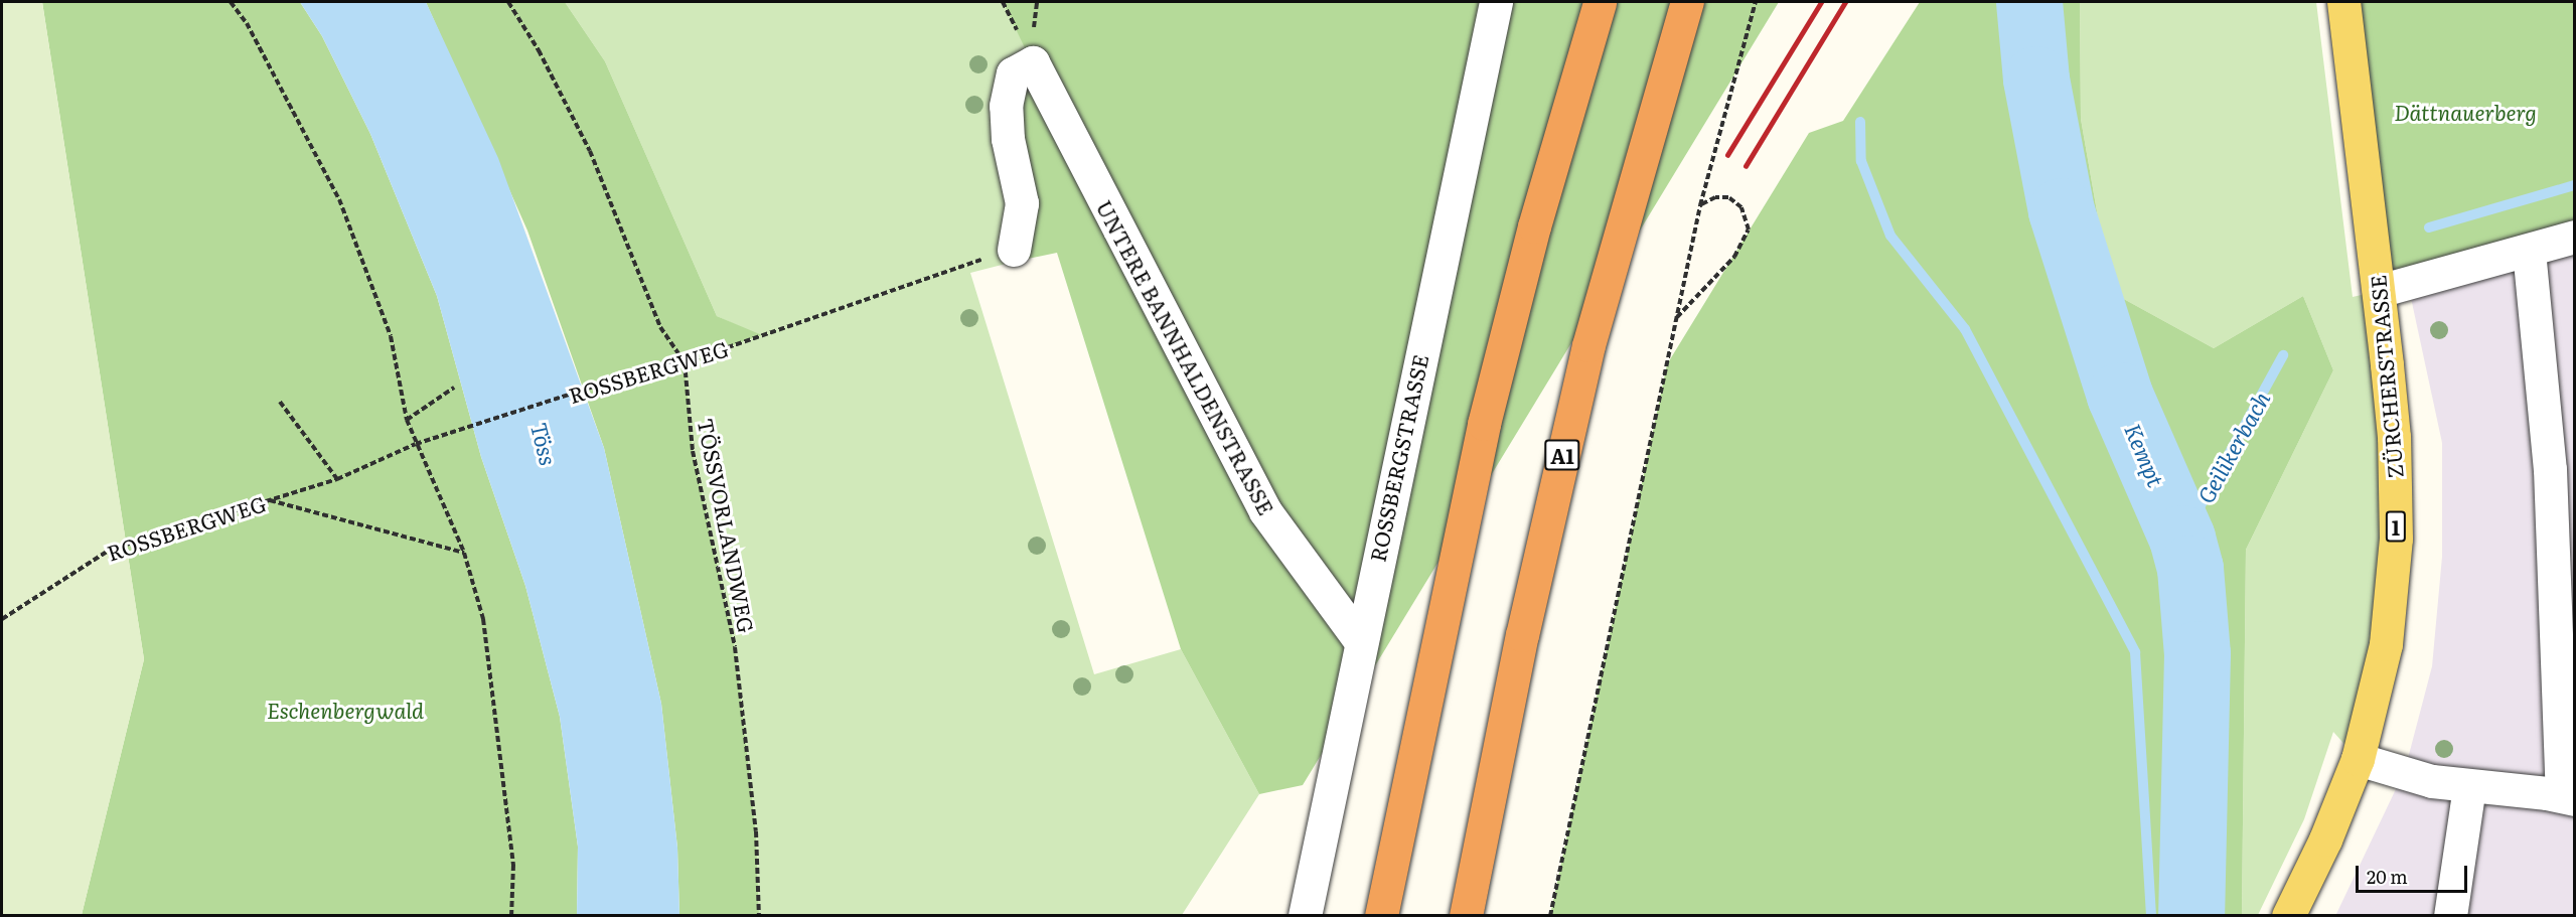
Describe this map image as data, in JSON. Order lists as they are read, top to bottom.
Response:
{
  "streets": {
    "highway": ["A1"],
    "main road": ["ZÜRCHERSTRASSE", "1"],
    "street": ["UNTERE BANNHALDENSTRASSE", "ROSSBERGSTRASSE"],
    "path": ["ROSSBERGWEG", "TÖSSVORLANDWEG"]
  },
  "crossings": [
    ["UNTERE BANNHALDENSTRASSE", "ROSSBERGWEG"],
    ["UNTERE BANNHALDENSTRASSE", "ROSSBERGSTRASSE"],
    ["ROSSBERGWEG", "TÖSSVORLANDWEG"]
  ],
  "water": ["Töss", "Geilikerbach", "Kempt"],
  "parks": ["Dättnauerberg", "Eschenbergwald"],
  "scale_bar": "20 m"
}
